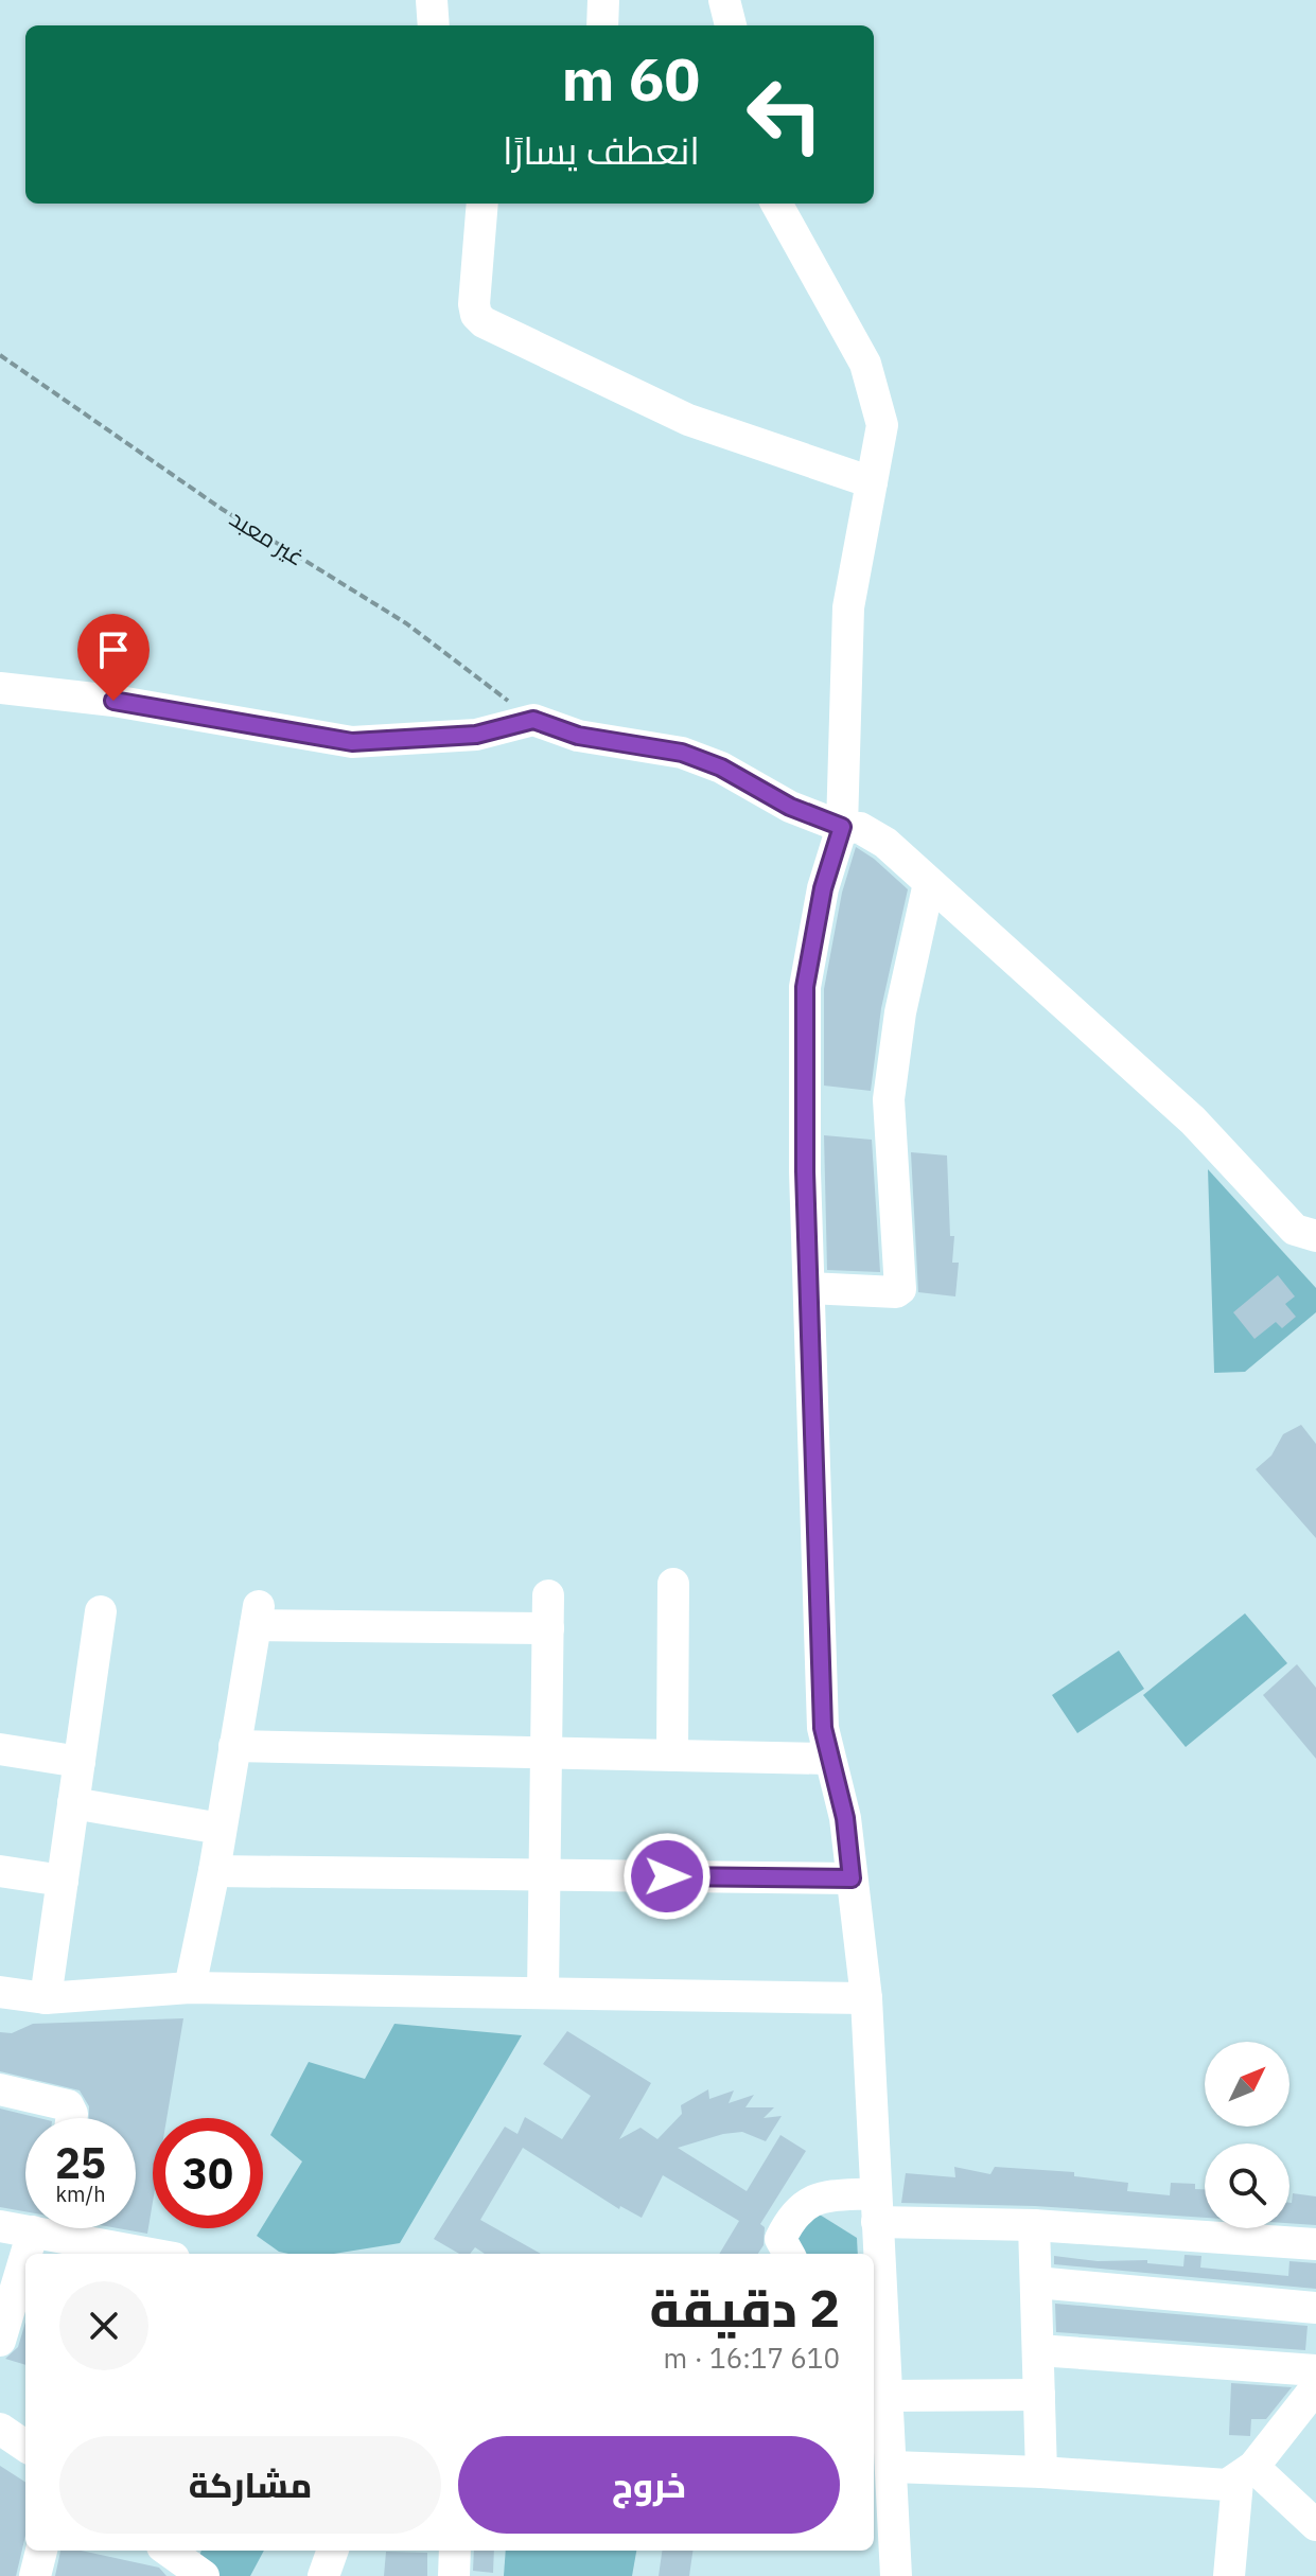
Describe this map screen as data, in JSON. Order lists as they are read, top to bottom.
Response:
{
  "streets": {
    "path": ["غير معبد"]
  },
  "north": "top right",
  "page": {
    "turn": ["60 m", "انعطف يسارًا"],
    "speed": "25 km/h",
    "limit": "30",
    "heading": ["2 دقيقة", "610 m · 16:17"],
    "buttons": ["خروج", "مشاركة"]
  }
}
